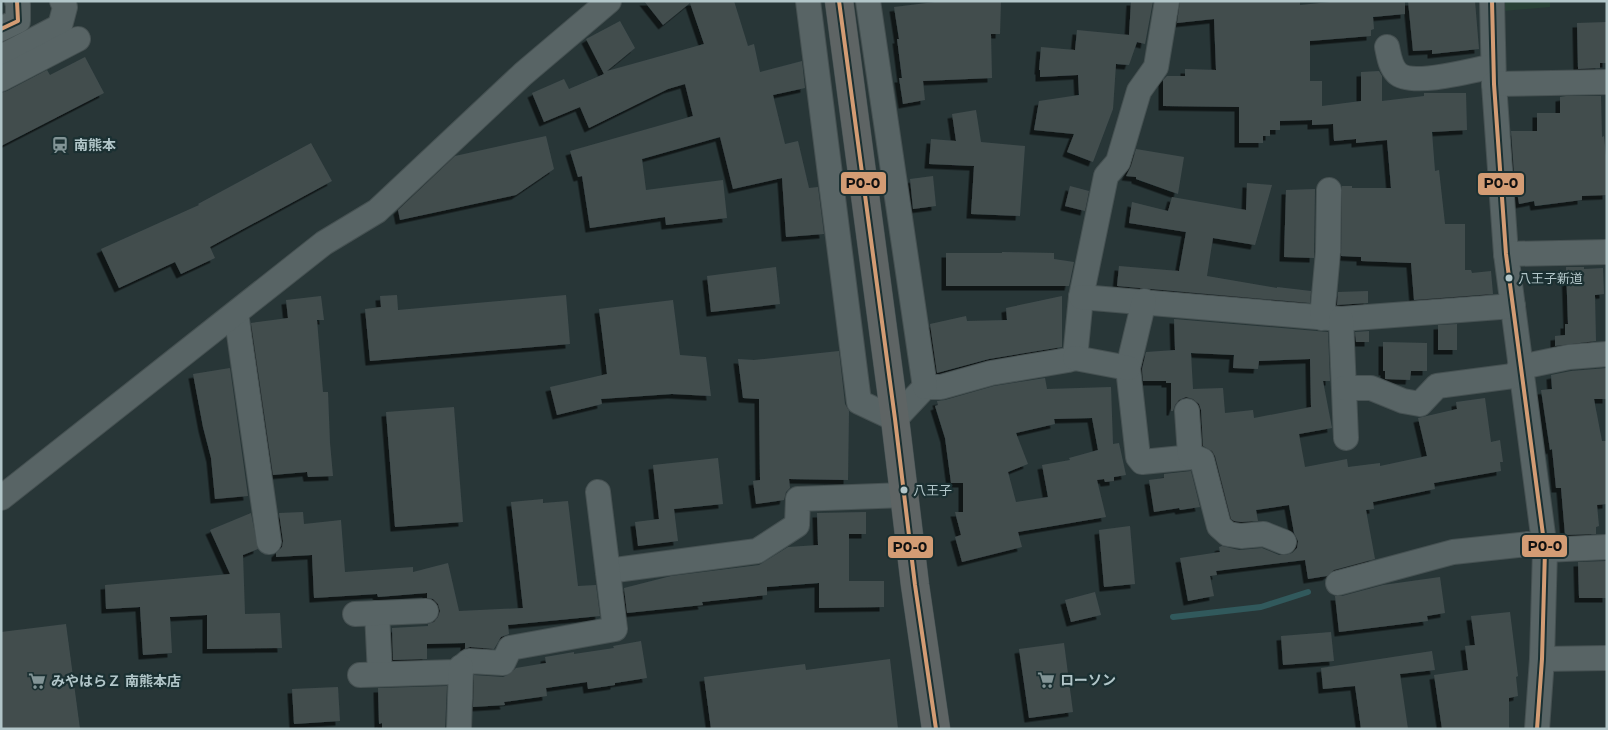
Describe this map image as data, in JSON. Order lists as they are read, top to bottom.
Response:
{
  "places": {
    "station": ["南熊本"],
    "other": ["八王子新道", "八王子"],
    "supermarket": ["ローソン", "みやはらＺ 南熊本店"]
  },
  "lines": ["transit line P0-0"]
}
